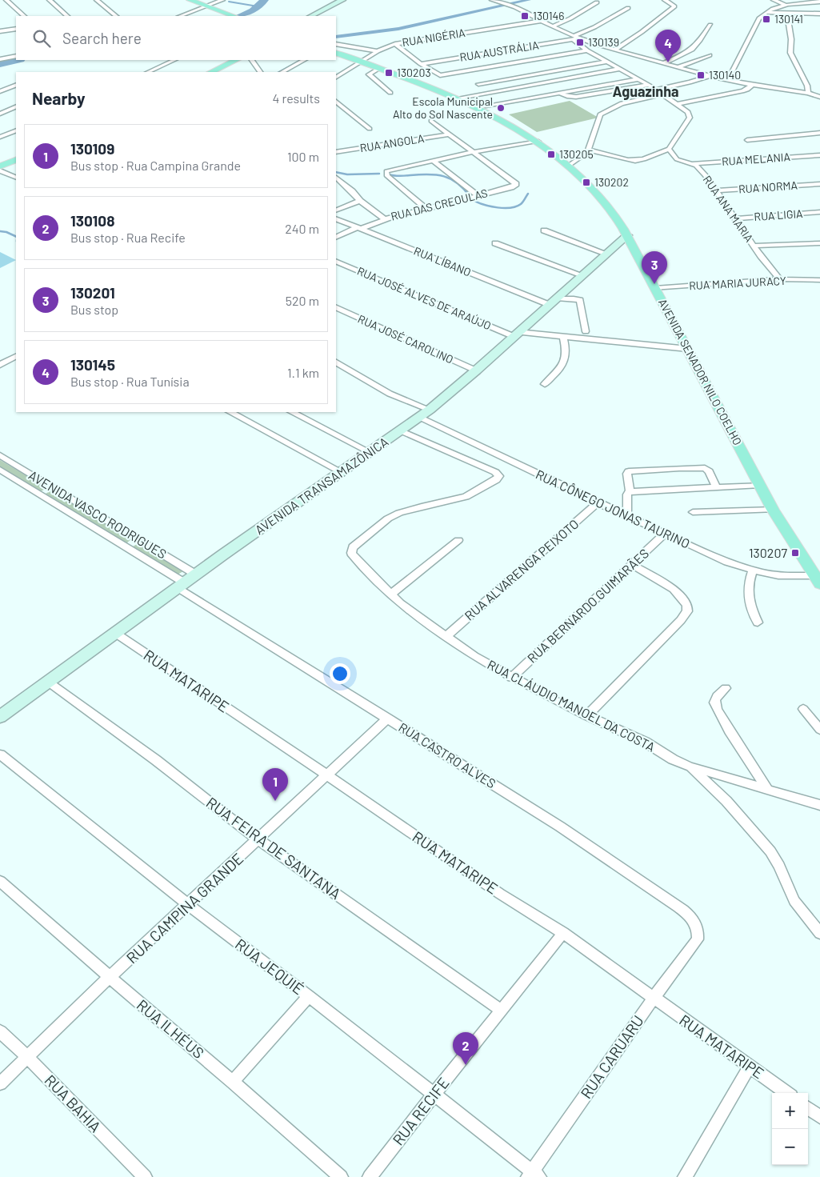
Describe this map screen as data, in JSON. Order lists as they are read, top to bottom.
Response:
{
  "streets": {
    "main road": ["AVENIDA SENADOR NILO COELHO"],
    "street": [
      "RUA NIGÉRIA",
      "RUA AUSTRÁLIA",
      "RUA ANGOLA",
      "RUA MELANIA",
      "RUA NORMA",
      "RUA DAS CREOULAS",
      "RUA ANA MARIA",
      "RUA LIGIA",
      "RUA LÍBANO",
      "RUA MARIA JURACY",
      "RUA JOSÉ ALVES DE ARAÚJO",
      "RUA JOSÉ CAROLINO",
      "AVENIDA TRANSAMAZÔNICA",
      "RUA CÔNEGO JONAS TAURINO",
      "AVENIDA VASCO RODRIGUES",
      "RUA ALVARENGA PEIXOTO",
      "RUA BERNARDO GUIMARÃES",
      "RUA MATARIPE",
      "RUA CLÁUDIO MANOEL DA COSTA",
      "RUA CASTRO ALVES",
      "RUA FEIRA DE SANTANA",
      "RUA CAMPINA GRANDE",
      "RUA JEQUIÉ",
      "RUA ILHÉUS",
      "RUA CARUARU",
      "RUA BAHIA",
      "RUA RECIFE"
    ]
  },
  "crossings": [
    ["RUA NIGÉRIA", "AVENIDA SENADOR NILO COELHO"],
    ["RUA MELANIA", "RUA ANA MARIA"],
    ["RUA NORMA", "RUA ANA MARIA"],
    ["RUA DAS CREOULAS", "RUA LÍBANO"],
    ["RUA ANA MARIA", "RUA LIGIA"],
    ["RUA ANA MARIA", "RUA MARIA JURACY"],
    ["RUA LÍBANO", "AVENIDA TRANSAMAZÔNICA"],
    ["RUA MARIA JURACY", "AVENIDA SENADOR NILO COELHO"],
    ["RUA JOSÉ ALVES DE ARAÚJO", "AVENIDA SENADOR NILO COELHO"],
    ["RUA JOSÉ ALVES DE ARAÚJO", "AVENIDA TRANSAMAZÔNICA"],
    ["RUA JOSÉ CAROLINO", "AVENIDA TRANSAMAZÔNICA"],
    ["AVENIDA SENADOR NILO COELHO", "AVENIDA TRANSAMAZÔNICA"],
    ["AVENIDA SENADOR NILO COELHO", "RUA CÔNEGO JONAS TAURINO"],
    ["AVENIDA TRANSAMAZÔNICA", "RUA CÔNEGO JONAS TAURINO"],
    ["AVENIDA TRANSAMAZÔNICA", "AVENIDA VASCO RODRIGUES"],
    ["AVENIDA TRANSAMAZÔNICA", "RUA MATARIPE"],
    ["AVENIDA TRANSAMAZÔNICA", "RUA CLÁUDIO MANOEL DA COSTA"],
    ["AVENIDA TRANSAMAZÔNICA", "RUA CASTRO ALVES"],
    ["AVENIDA TRANSAMAZÔNICA", "RUA FEIRA DE SANTANA"],
    ["RUA CÔNEGO JONAS TAURINO", "RUA ALVARENGA PEIXOTO"],
    ["RUA CÔNEGO JONAS TAURINO", "RUA BERNARDO GUIMARÃES"],
    ["AVENIDA VASCO RODRIGUES", "RUA CASTRO ALVES"],
    ["RUA ALVARENGA PEIXOTO", "RUA CLÁUDIO MANOEL DA COSTA"],
    ["RUA BERNARDO GUIMARÃES", "RUA CLÁUDIO MANOEL DA COSTA"],
    ["RUA MATARIPE", "RUA CAMPINA GRANDE"],
    ["RUA MATARIPE", "RUA CARUARU"],
    ["RUA MATARIPE", "RUA RECIFE"],
    ["RUA CASTRO ALVES", "RUA CAMPINA GRANDE"],
    ["RUA CASTRO ALVES", "RUA CARUARU"],
    ["RUA FEIRA DE SANTANA", "RUA CAMPINA GRANDE"],
    ["RUA FEIRA DE SANTANA", "RUA RECIFE"],
    ["RUA CAMPINA GRANDE", "RUA JEQUIÉ"],
    ["RUA CAMPINA GRANDE", "RUA ILHÉUS"],
    ["RUA CAMPINA GRANDE", "RUA BAHIA"],
    ["RUA JEQUIÉ", "RUA CARUARU"],
    ["RUA JEQUIÉ", "RUA RECIFE"]
  ],
  "districts": ["Aguazinha"],
  "places": {
    "transit": [
      "130146",
      "130141",
      "130139",
      "130203",
      "130140",
      "130205",
      "130202",
      "130207"
    ],
    "other": ["Escola Municipal Alto do Sol Nascente"]
  },
  "page": {
    "search": "Search here",
    "pins": [
      "4",
      "3",
      "1",
      "2"
    ],
    "heading": ["Nearby", "4 results"],
    "list": [
      {
        "mark": "1",
        "name": "130109",
        "note": "Bus stop · Rua Campina Grande",
        "value": "100 m"
      },
      {
        "mark": "2",
        "name": "130108",
        "note": "Bus stop · Rua Recife",
        "value": "240 m"
      },
      {
        "mark": "3",
        "name": "130201",
        "note": "Bus stop",
        "value": "520 m"
      },
      {
        "mark": "4",
        "name": "130145",
        "note": "Bus stop · Rua Tunísia",
        "value": "1.1 km"
      }
    ],
    "map_buttons": ["+", "−"]
  }
}
